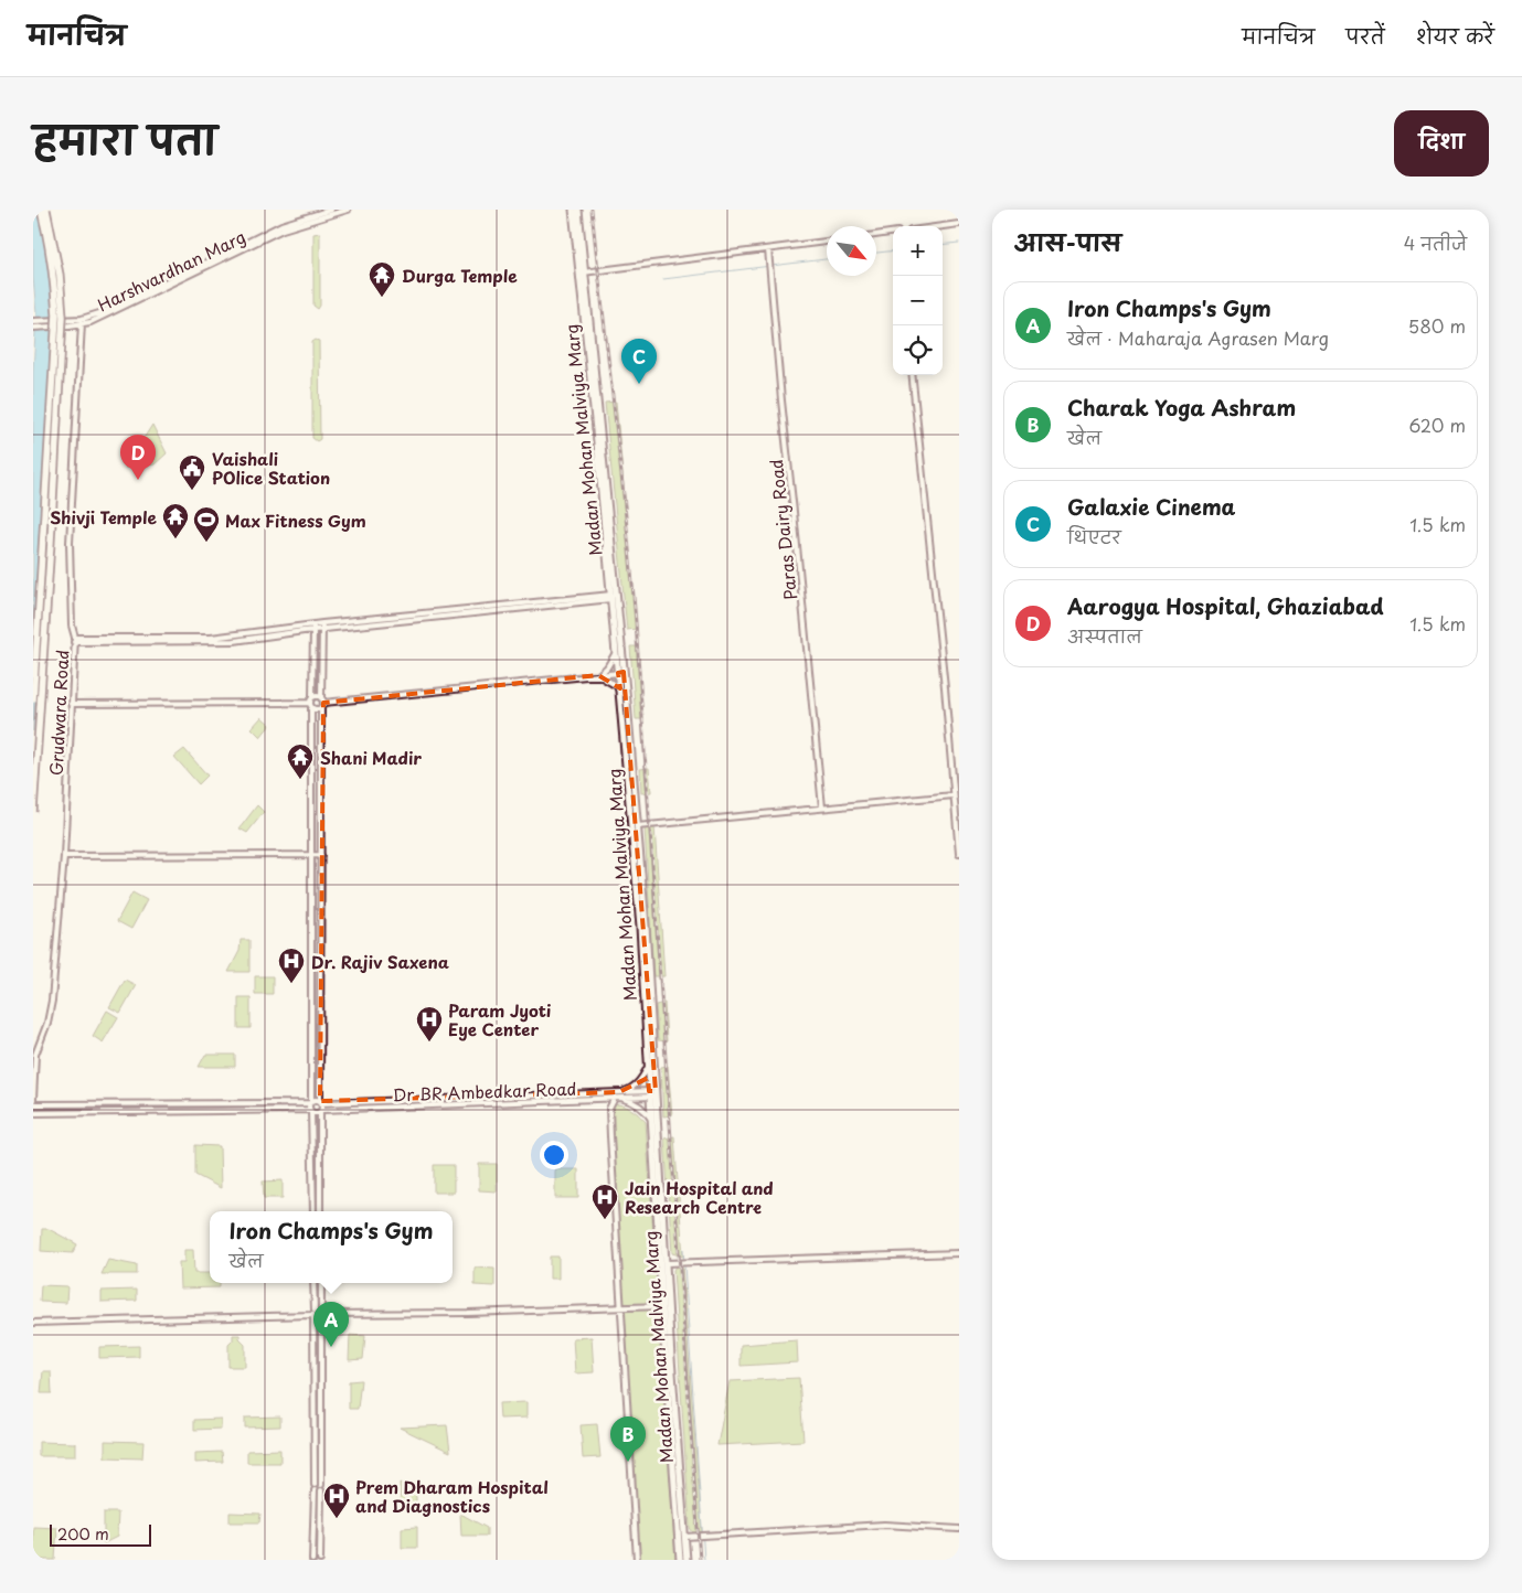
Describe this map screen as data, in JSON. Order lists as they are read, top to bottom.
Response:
{
  "streets": {
    "main road": ["Madan Mohan Malviya Marg"],
    "street": [
      "Harshvardhan Marg",
      "Paras Dairy Road",
      "Grudwara Road",
      "Dr BR Ambedkar Road"
    ]
  },
  "crossings": [
    ["Harshvardhan Marg", "Grudwara Road"],
    ["Madan Mohan Malviya Marg", "Dr BR Ambedkar Road"]
  ],
  "places": {
    "temple": ["Durga Temple", "Shivji Temple", "Shani Madir"],
    "public building": ["Vaishali POlice Station"],
    "sports": ["Max Fitness Gym"],
    "hospital": [
      "Dr. Rajiv Saxena",
      "Param Jyoti Eye Center",
      "Jain Hospital and Research Centre",
      "Prem Dharam Hospital and Diagnostics"
    ]
  },
  "scale_bar": "200 m",
  "north": "bottom right",
  "page": {
    "header": "मानचित्र",
    "nav": ["मानचित्र", "परतें", "शेयर करें"],
    "title": "हमारा पता",
    "buttons": "दिशा",
    "heading": ["आस-पास", "4 नतीजे"],
    "map_buttons": ["+", "−"],
    "list": [
      {
        "mark": "A",
        "name": "Iron Champs's Gym",
        "note": "खेल · Maharaja Agrasen Marg",
        "value": "580 m"
      },
      {
        "mark": "B",
        "name": "Charak Yoga Ashram",
        "note": "खेल",
        "value": "620 m"
      },
      {
        "mark": "C",
        "name": "Galaxie Cinema",
        "note": "थिएटर",
        "value": "1.5 km"
      },
      {
        "mark": "D",
        "name": "Aarogya Hospital, Ghaziabad",
        "note": "अस्पताल",
        "value": "1.5 km"
      }
    ],
    "pins": [
      "C",
      "D",
      "A",
      "B"
    ],
    "popup": ["Iron Champs's Gym", "खेल"],
    "scale": "200 m"
  }
}
